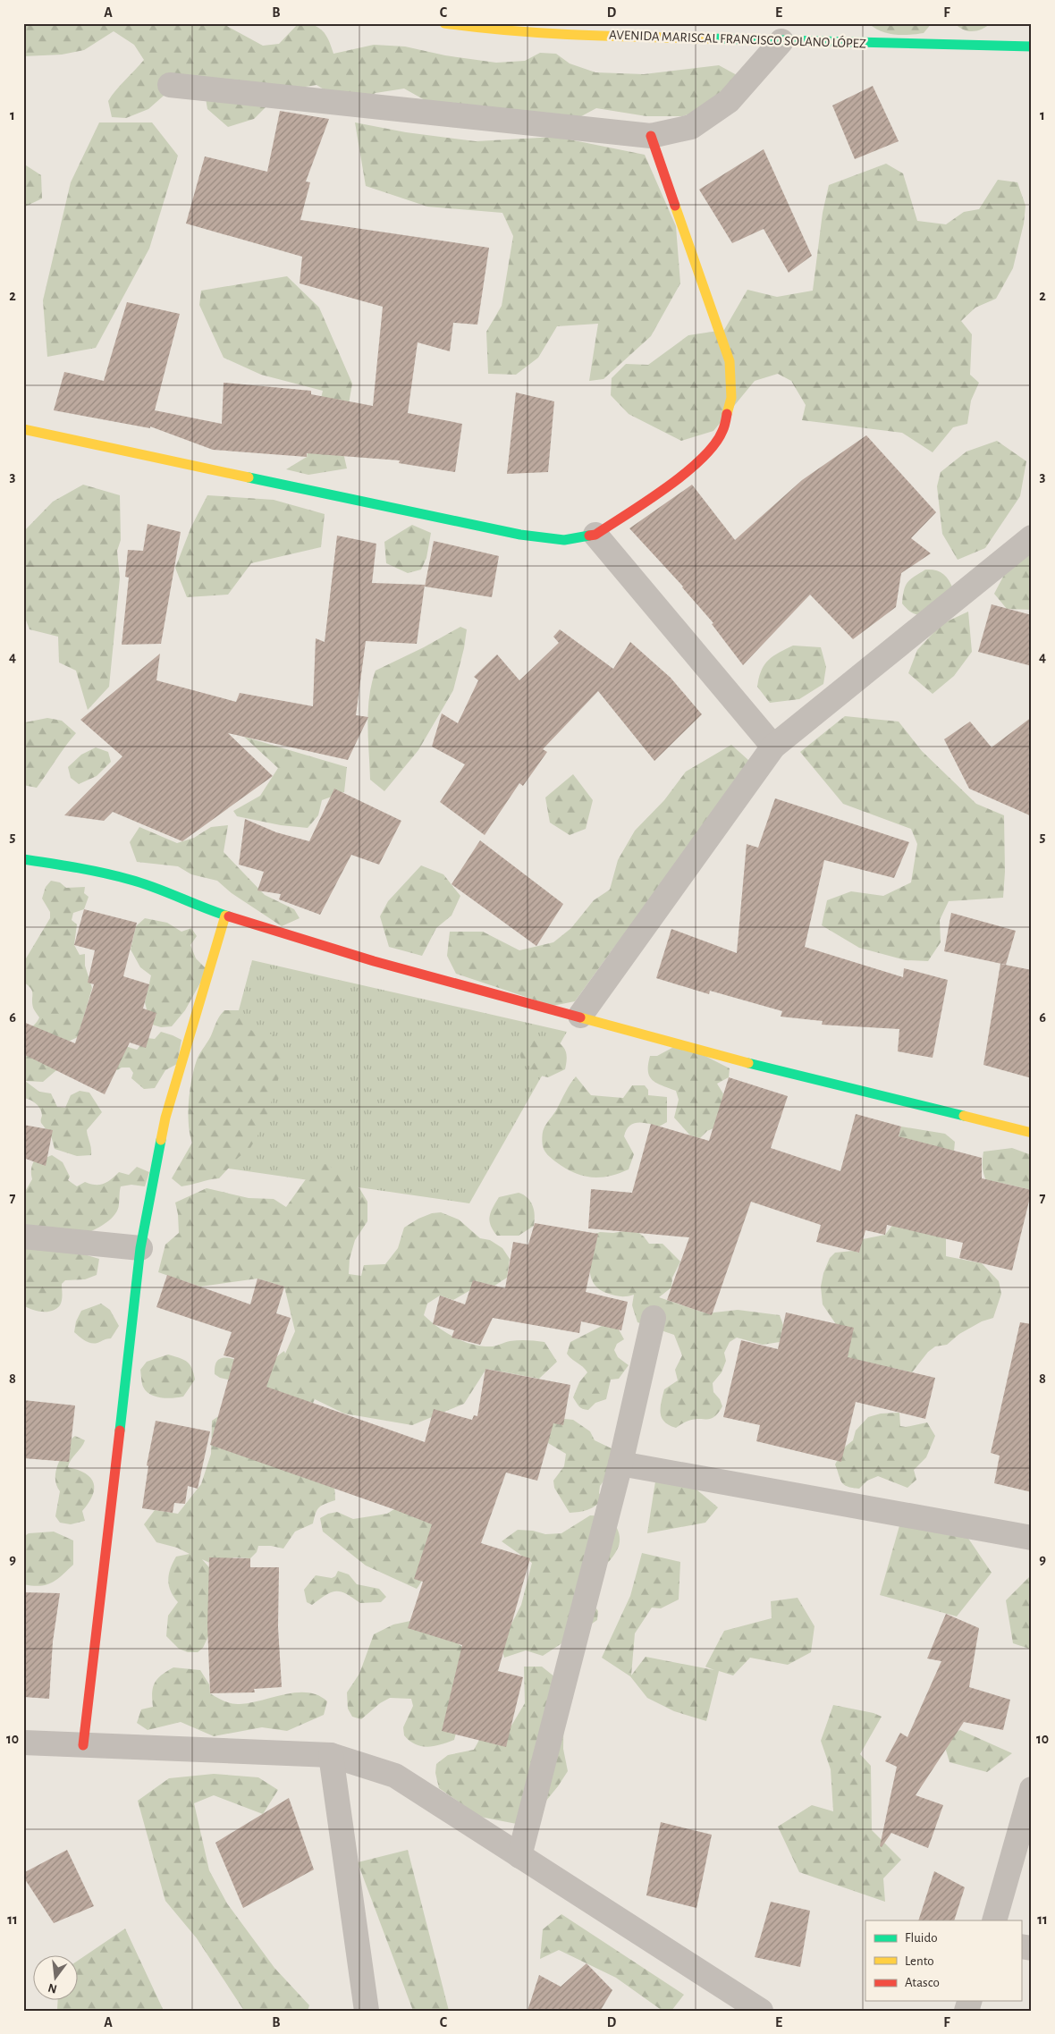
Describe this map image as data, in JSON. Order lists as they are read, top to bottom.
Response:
{
  "streets": {
    "street": ["AVENIDA MARISCAL FRANCISCO SOLANO LÓPEZ"]
  },
  "legend": ["Fluido", "Lento", "Atasco"],
  "north": "bottom",
  "grid": {
    "columns": [
      "A",
      "B",
      "C",
      "D",
      "E",
      "F"
    ],
    "rows": [
      "1",
      "2",
      "3",
      "4",
      "5",
      "6",
      "7",
      "8",
      "9",
      "10",
      "11"
    ]
  }
}
